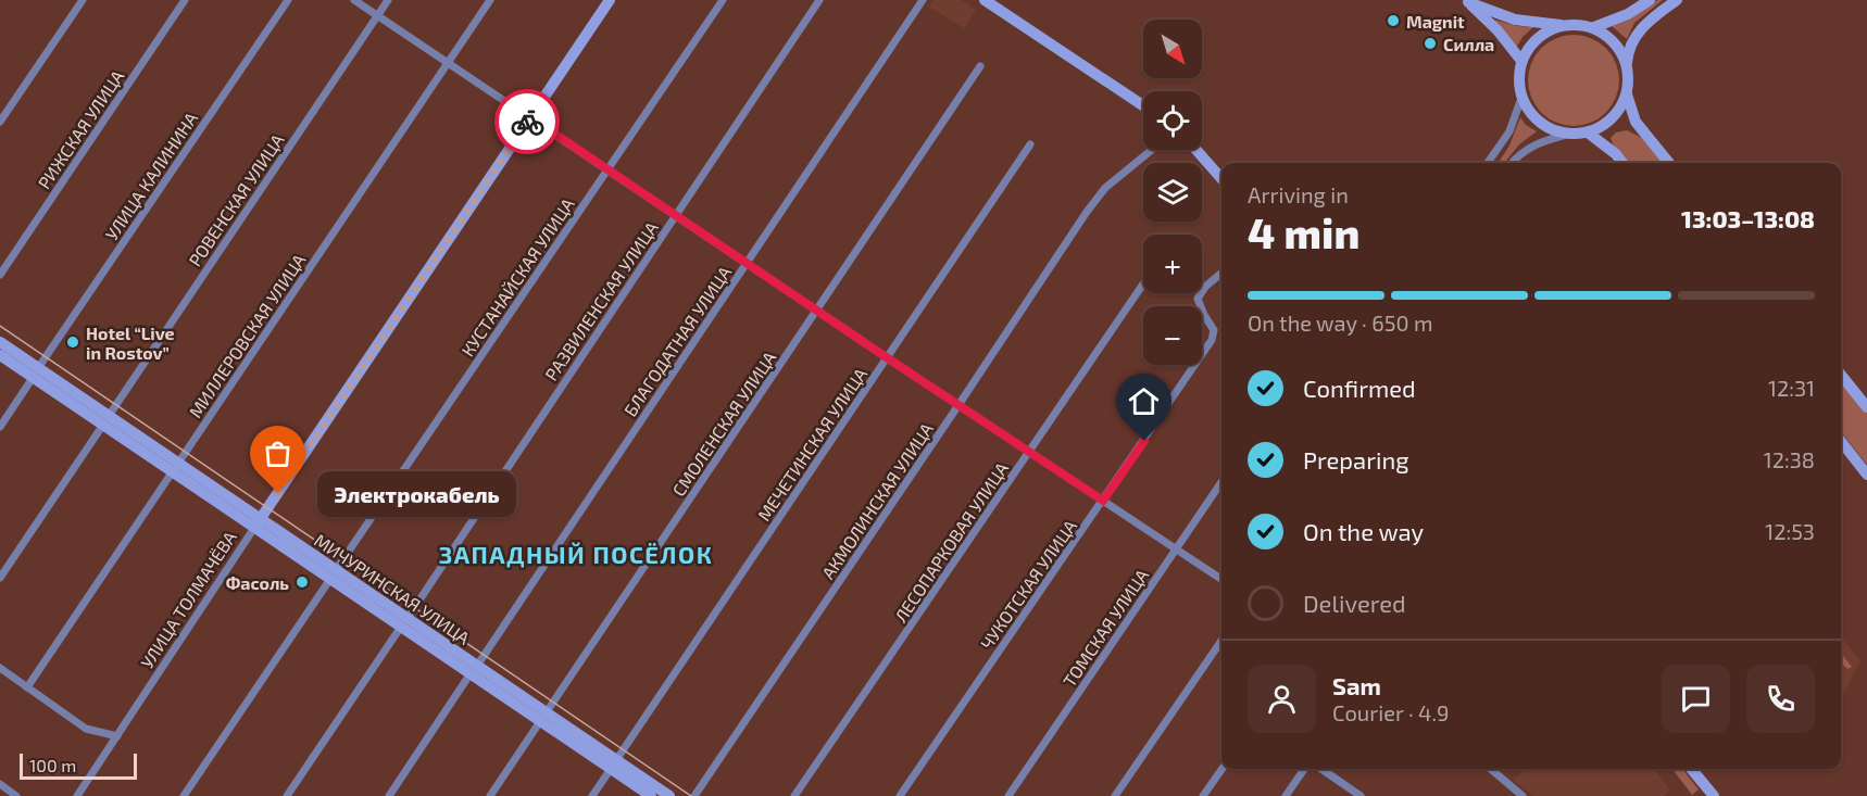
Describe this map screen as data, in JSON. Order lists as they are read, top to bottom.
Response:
{
  "streets": {
    "main road": ["МИЧУРИНСКАЯ УЛИЦА", "УЛИЦА ТОЛМАЧЁВА"],
    "street": [
      "РИЖСКАЯ УЛИЦА",
      "УЛИЦА КАЛИНИНА",
      "РОВЕНСКАЯ УЛИЦА",
      "КУСТАНАЙСКАЯ УЛИЦА",
      "РАЗВИЛЕНСКАЯ УЛИЦА",
      "МИЛЛЕРОВСКАЯ УЛИЦА",
      "БЛАГОДАТНАЯ УЛИЦА",
      "СМОЛЕНСКАЯ УЛИЦА",
      "МЕЧЕТИНСКАЯ УЛИЦА",
      "АКМОЛИНСКАЯ УЛИЦА",
      "ЛЕСОПАРКОВАЯ УЛИЦА",
      "ЧУКОТСКАЯ УЛИЦА",
      "ТОМСКАЯ УЛИЦА"
    ]
  },
  "crossings": [
    ["УЛИЦА КАЛИНИНА", "МИЧУРИНСКАЯ УЛИЦА"],
    ["РОВЕНСКАЯ УЛИЦА", "МИЧУРИНСКАЯ УЛИЦА"],
    ["КУСТАНАЙСКАЯ УЛИЦА", "МИЧУРИНСКАЯ УЛИЦА"],
    ["РАЗВИЛЕНСКАЯ УЛИЦА", "МИЧУРИНСКАЯ УЛИЦА"],
    ["МИЛЛЕРОВСКАЯ УЛИЦА", "МИЧУРИНСКАЯ УЛИЦА"],
    ["БЛАГОДАТНАЯ УЛИЦА", "МИЧУРИНСКАЯ УЛИЦА"],
    ["СМОЛЕНСКАЯ УЛИЦА", "МИЧУРИНСКАЯ УЛИЦА"],
    ["МЕЧЕТИНСКАЯ УЛИЦА", "МИЧУРИНСКАЯ УЛИЦА"],
    ["МИЧУРИНСКАЯ УЛИЦА", "УЛИЦА ТОЛМАЧЁВА"]
  ],
  "districts": ["ЗАПАДНЫЙ ПОСЁЛОК"],
  "places": [
    "Magnit",
    "Силла",
    "Hotel “Live in Rostov”",
    "Электрокабель",
    "Фасоль"
  ],
  "scale_bar": "100 m",
  "north": "bottom right",
  "page": {
    "map_buttons": ["+", "−"],
    "heading": ["4 min", "Arriving in", "13:03–13:08"],
    "panel": ["Sam", "Courier · 4.9"],
    "bar": "On the way · 650 m",
    "list": [
      ["Confirmed", "12:31"],
      ["Preparing", "12:38"],
      ["On the way", "12:53"],
      "Delivered"
    ],
    "bubble": "Электрокабель",
    "scale": "100 m"
  }
}
